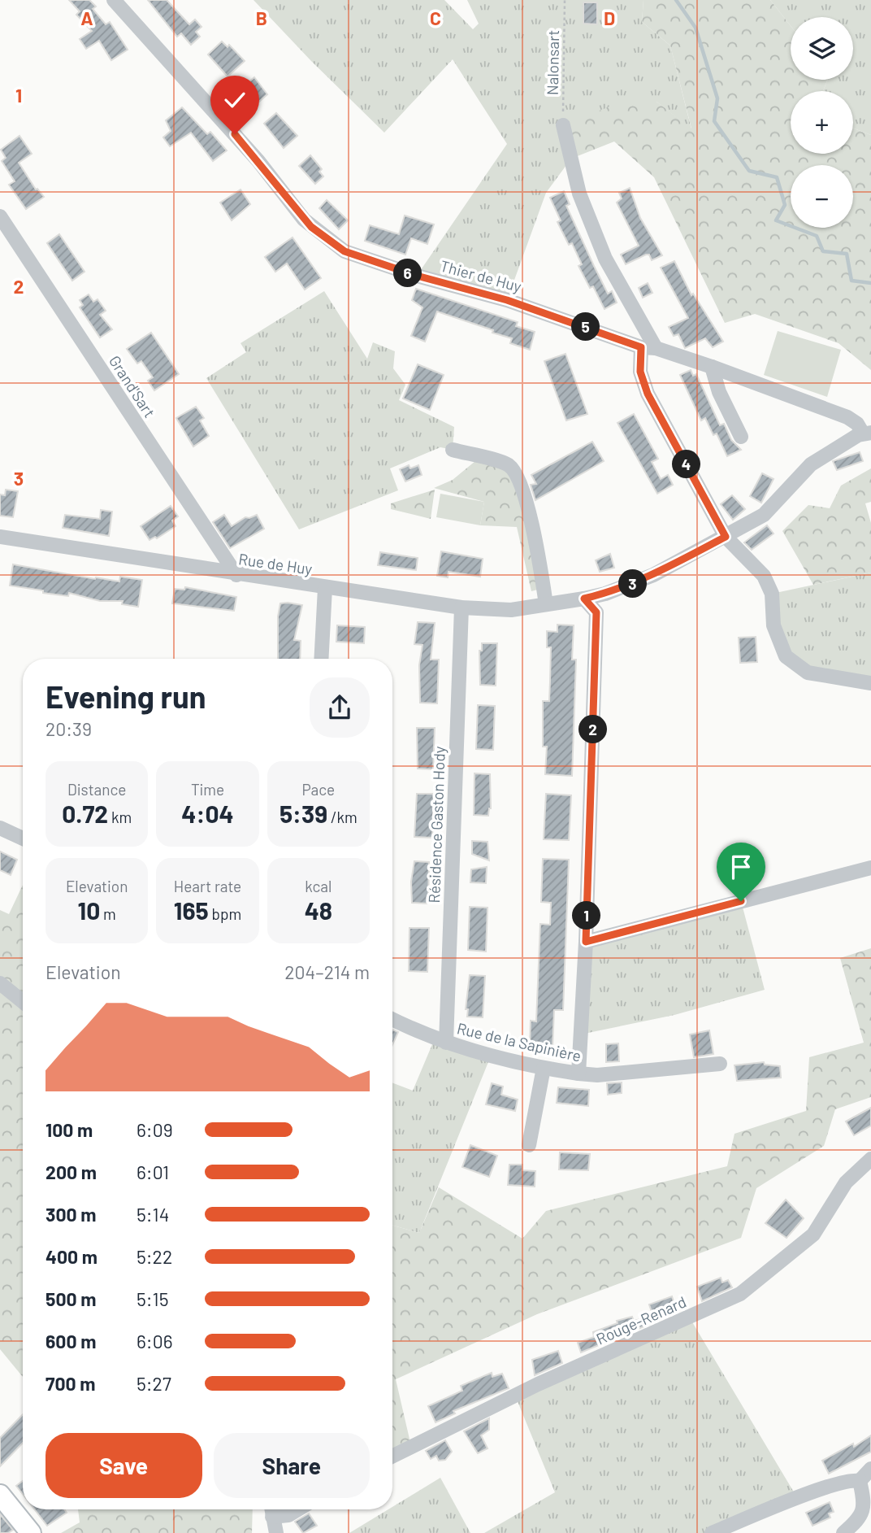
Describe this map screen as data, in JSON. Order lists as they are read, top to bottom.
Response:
{
  "streets": {
    "street": [
      "Thier de Huy",
      "Grand'Sart",
      "Rue de Huy",
      "Résidence Gaston Hody",
      "Rue de la Sapinière",
      "Rouge-Renard"
    ],
    "path": ["Nalonsart"]
  },
  "crossings": [
    ["Grand'Sart", "Rue de Huy"],
    ["Rue de Huy", "Résidence Gaston Hody"],
    ["Résidence Gaston Hody", "Rue de la Sapinière"]
  ],
  "page": {
    "map_buttons": ["+", "−"],
    "pins": [
      "6",
      "5",
      "4",
      "3",
      "2",
      "1"
    ],
    "heading": ["Evening run", "20:39"],
    "stats": [
      ["Distance", "0.72 km"],
      ["Time", "4:04"],
      ["Pace", "5:39 /km"],
      ["Elevation", "10 m"],
      ["Heart rate", "165 bpm"],
      ["kcal", "48"]
    ],
    "chart": ["Elevation", "204–214 m"],
    "list": [
      {
        "name": "100 m",
        "note": "6:09"
      },
      {
        "name": "200 m",
        "note": "6:01"
      },
      {
        "name": "300 m",
        "note": "5:14"
      },
      {
        "name": "400 m",
        "note": "5:22"
      },
      {
        "name": "500 m",
        "note": "5:15"
      },
      {
        "name": "600 m",
        "note": "6:06"
      },
      {
        "name": "700 m",
        "note": "5:27"
      }
    ],
    "buttons": ["Save", "Share"]
  },
  "grid": {
    "columns": [
      "A",
      "B",
      "C",
      "D"
    ],
    "rows": ["1", "2", "3"]
  }
}
